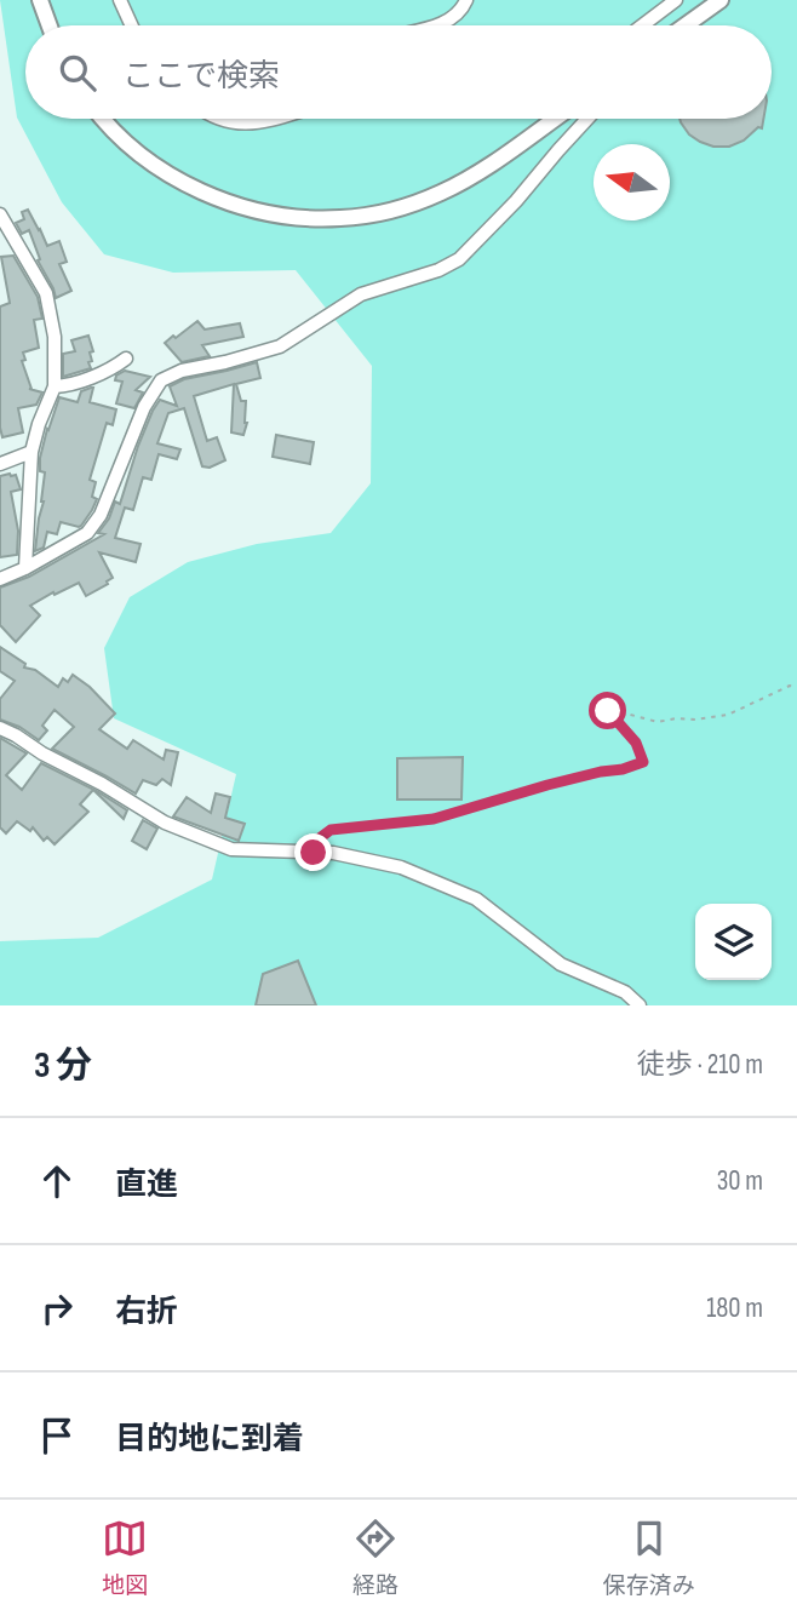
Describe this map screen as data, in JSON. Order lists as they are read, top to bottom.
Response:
{
  "north": "left",
  "page": {
    "search": "ここで検索",
    "heading": ["3 分", "徒歩 · 210 m"],
    "list": [
      ["直進", "30 m"],
      ["右折", "180 m"],
      "目的地に到着"
    ],
    "nav": ["地図", "経路", "保存済み"]
  }
}
